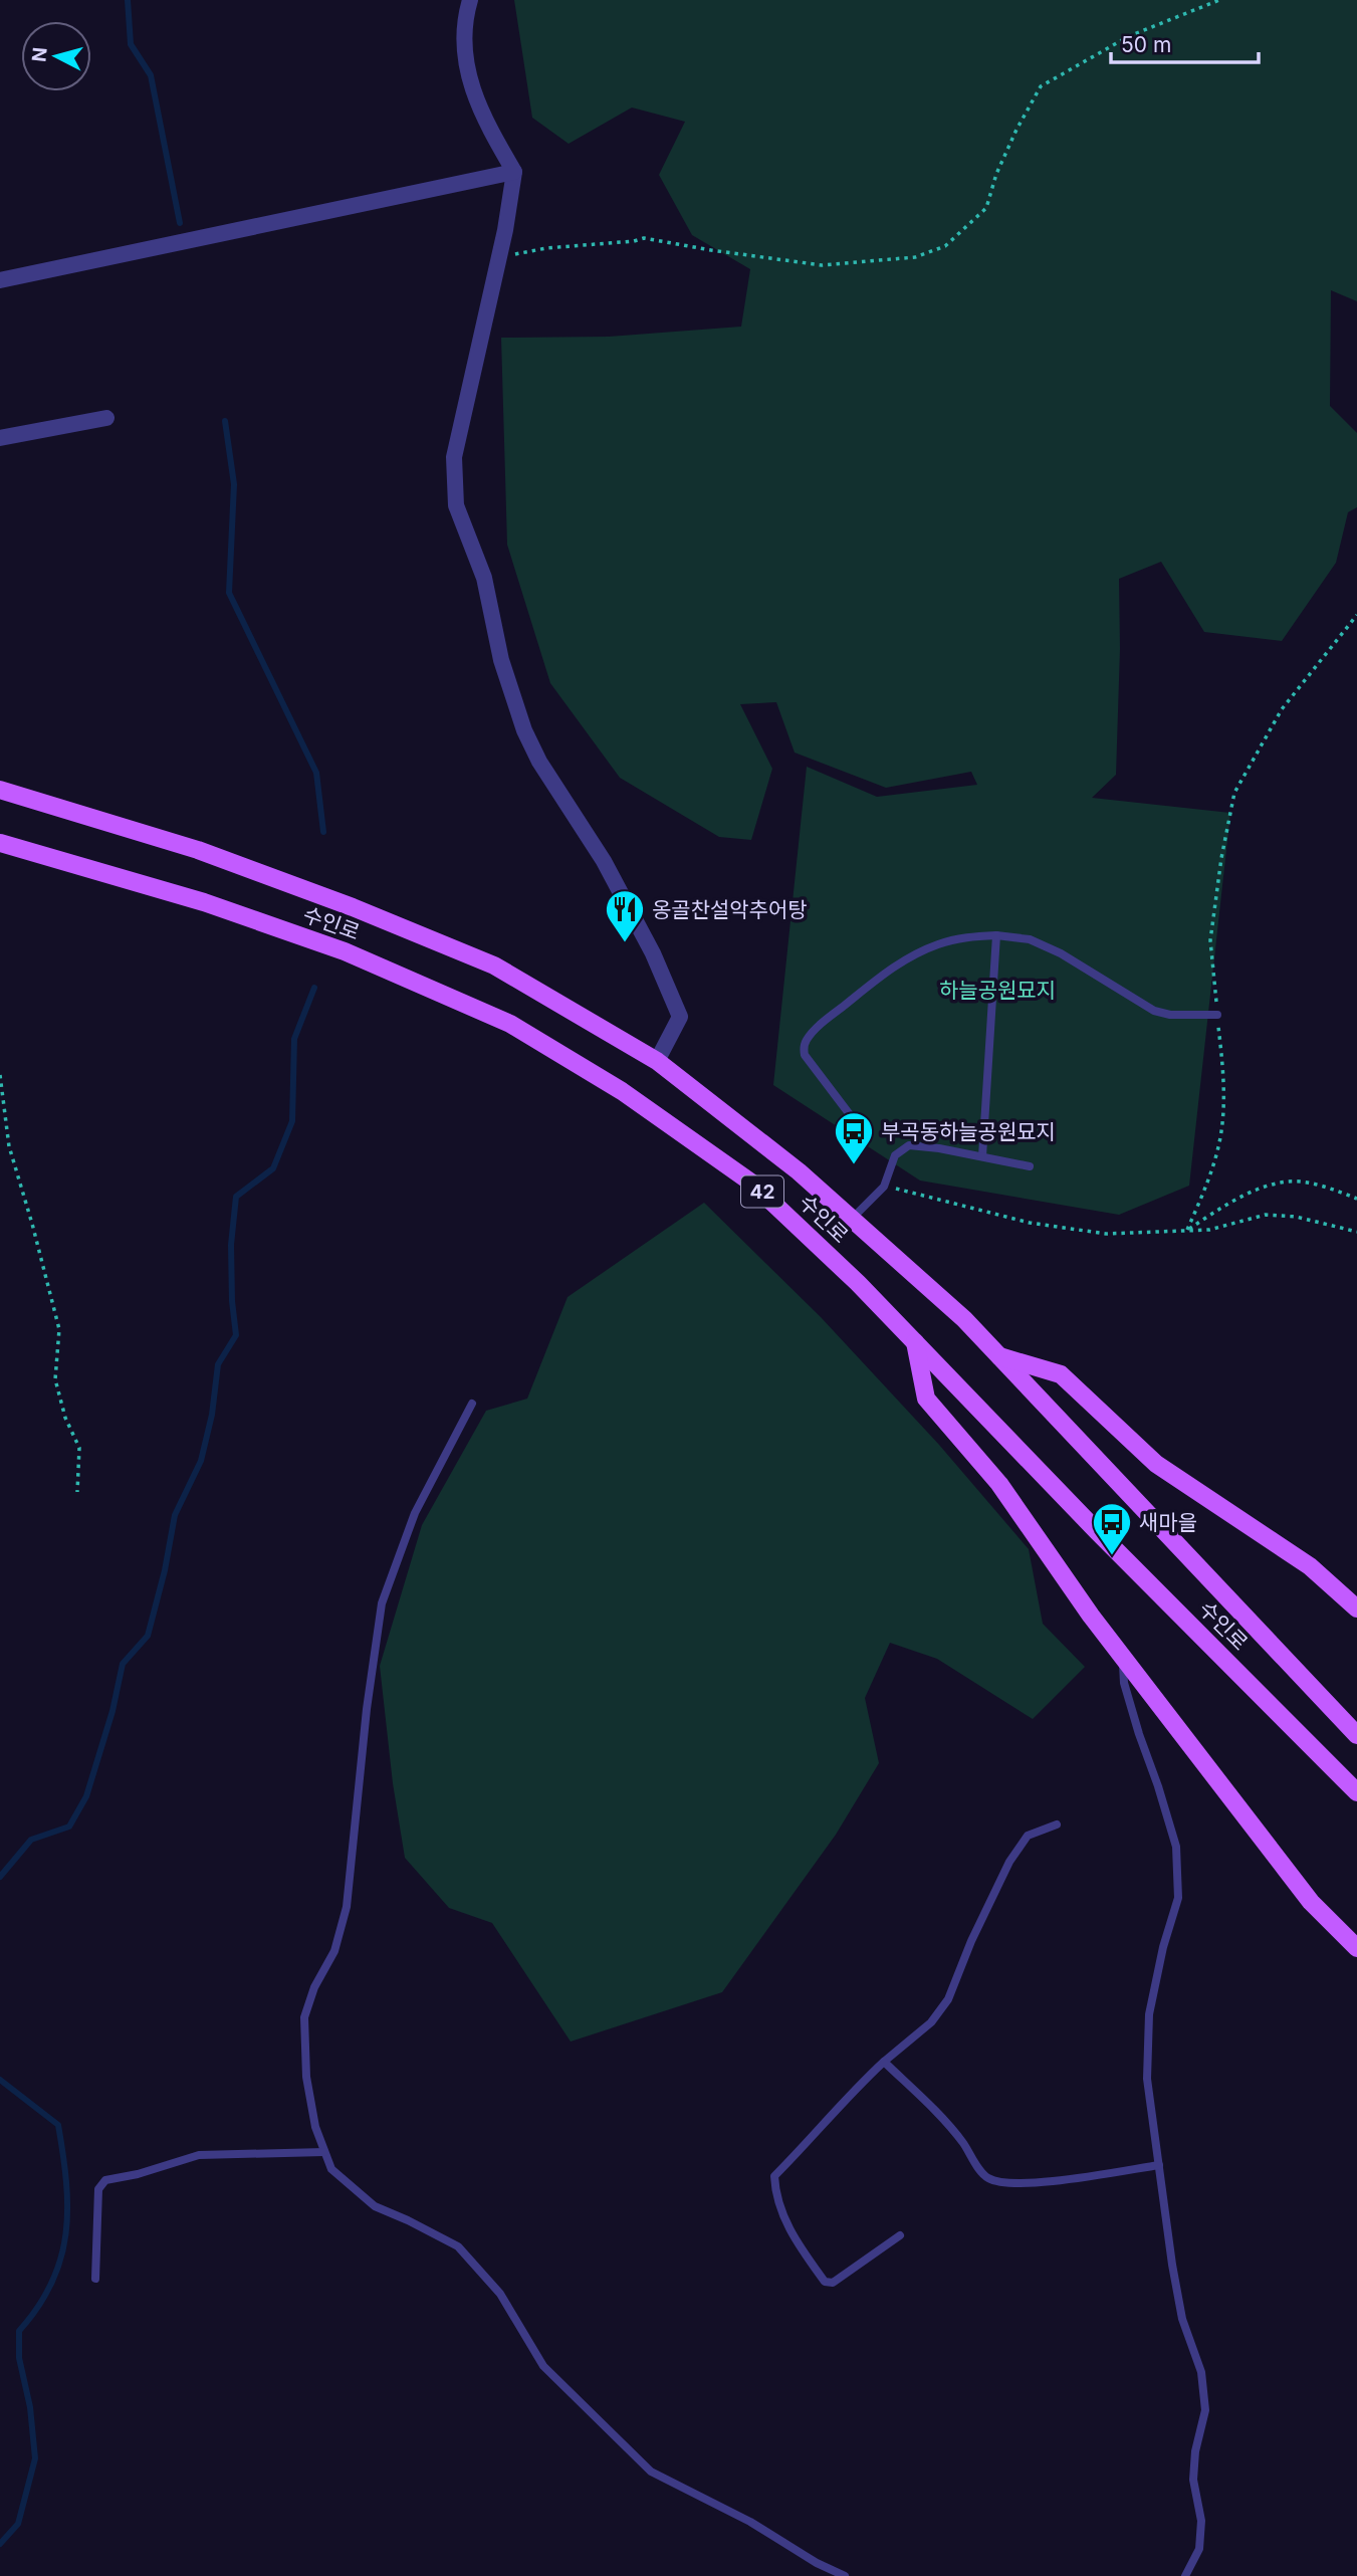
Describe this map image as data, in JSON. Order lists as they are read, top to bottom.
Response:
{
  "streets": {
    "main road": ["수인로", "42"]
  },
  "parks": ["하늘공원묘지"],
  "places": {
    "restaurant": ["옹골찬설악추어탕"],
    "bus stop": ["부곡동하늘공원묘지", "새마을"]
  },
  "scale_bar": "50 m",
  "north": "left"
}
